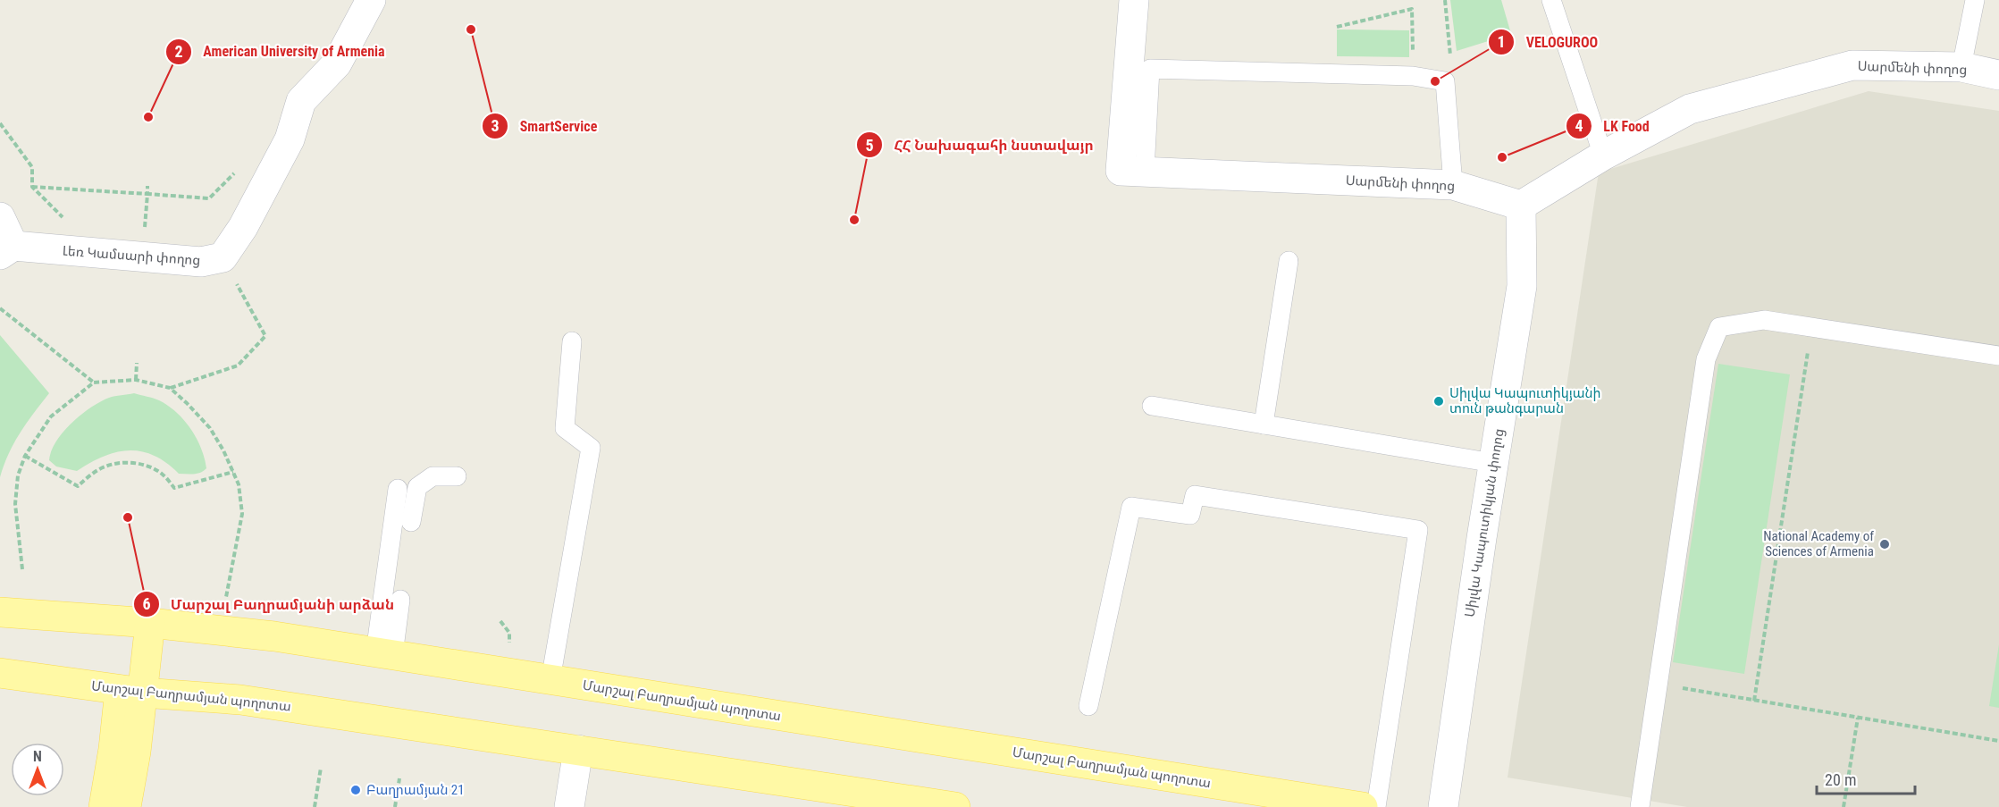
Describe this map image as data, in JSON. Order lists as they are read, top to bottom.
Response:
{
  "streets": {
    "main road": ["Մարշալ Բաղրամյան պողոտա"],
    "street": ["Սարմենի փողոց", "Լեռ Կամսարի փողոց", "Սիլվա Կապուտիկյան փողոց"]
  },
  "crossings": [
    ["Սարմենի փողոց", "Սիլվա Կապուտիկյան փողոց"]
  ],
  "places": [
    "SmartService",
    "VELOGUROO",
    "American University of Armenia",
    "LK Food",
    "ՀՀ Նախագահի նստավայր",
    "Սիլվա Կապուտիկյանի տուն թանգարան",
    "Մարշալ Բաղրամյանի արձան",
    "National Academy of Sciences of Armenia",
    "Բաղրամյան 21"
  ],
  "scale_bar": "20 m",
  "north": "top"
}
